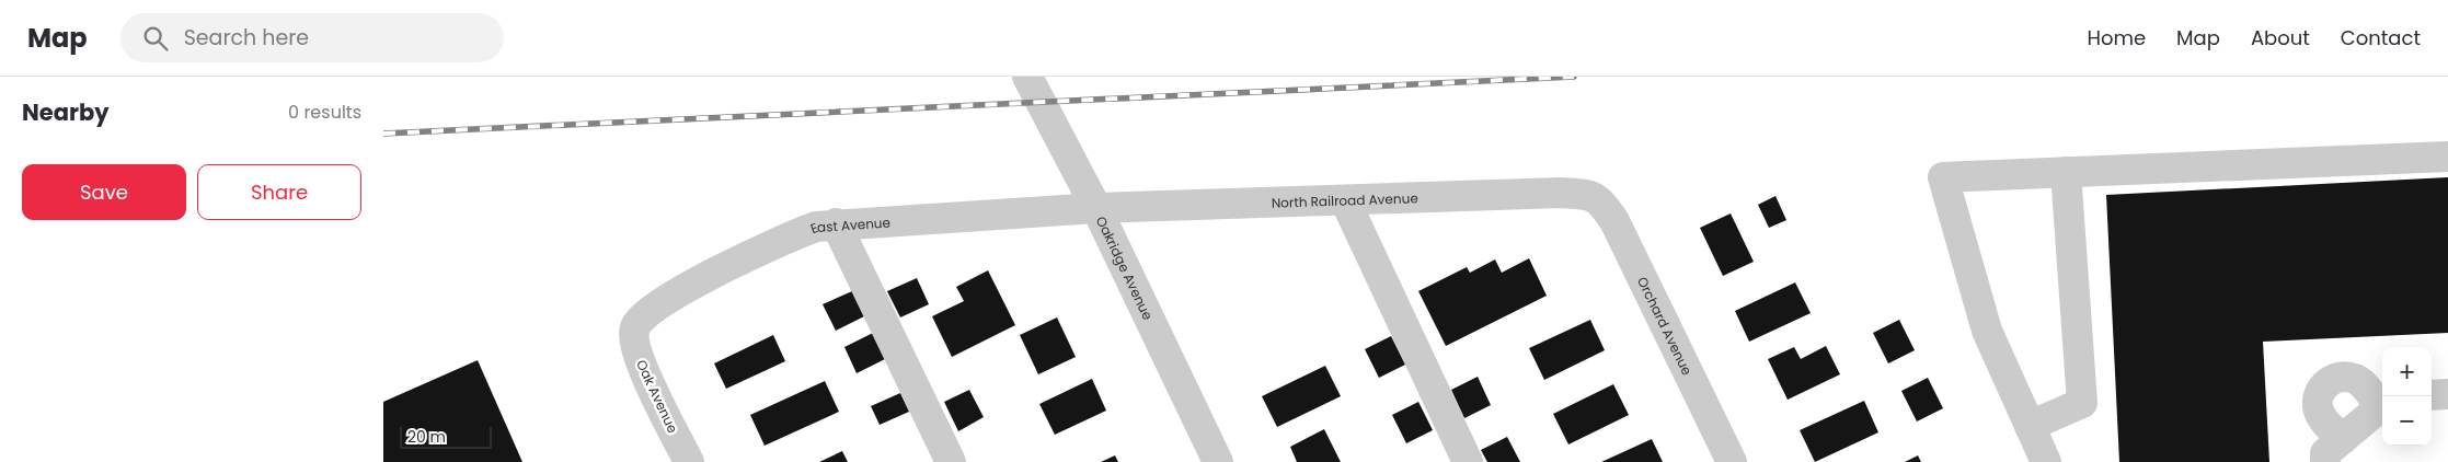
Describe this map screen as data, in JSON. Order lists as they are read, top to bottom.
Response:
{
  "streets": {
    "street": [
      "North Railroad Avenue",
      "East Avenue",
      "Oakridge Avenue",
      "Orchard Avenue",
      "Oak Avenue"
    ]
  },
  "crossings": [
    ["North Railroad Avenue", "East Avenue"],
    ["North Railroad Avenue", "Oakridge Avenue"],
    ["North Railroad Avenue", "Orchard Avenue"],
    ["East Avenue", "Oakridge Avenue"],
    ["East Avenue", "Oak Avenue"]
  ],
  "scale_bar": "20 m",
  "page": {
    "header": "Map",
    "search": "Search here",
    "nav": [
      "Home",
      "Map",
      "About",
      "Contact"
    ],
    "heading": ["Nearby", "0 results"],
    "buttons": ["Save", "Share"],
    "map_buttons": ["+", "−"],
    "scale": "20 m"
  }
}
